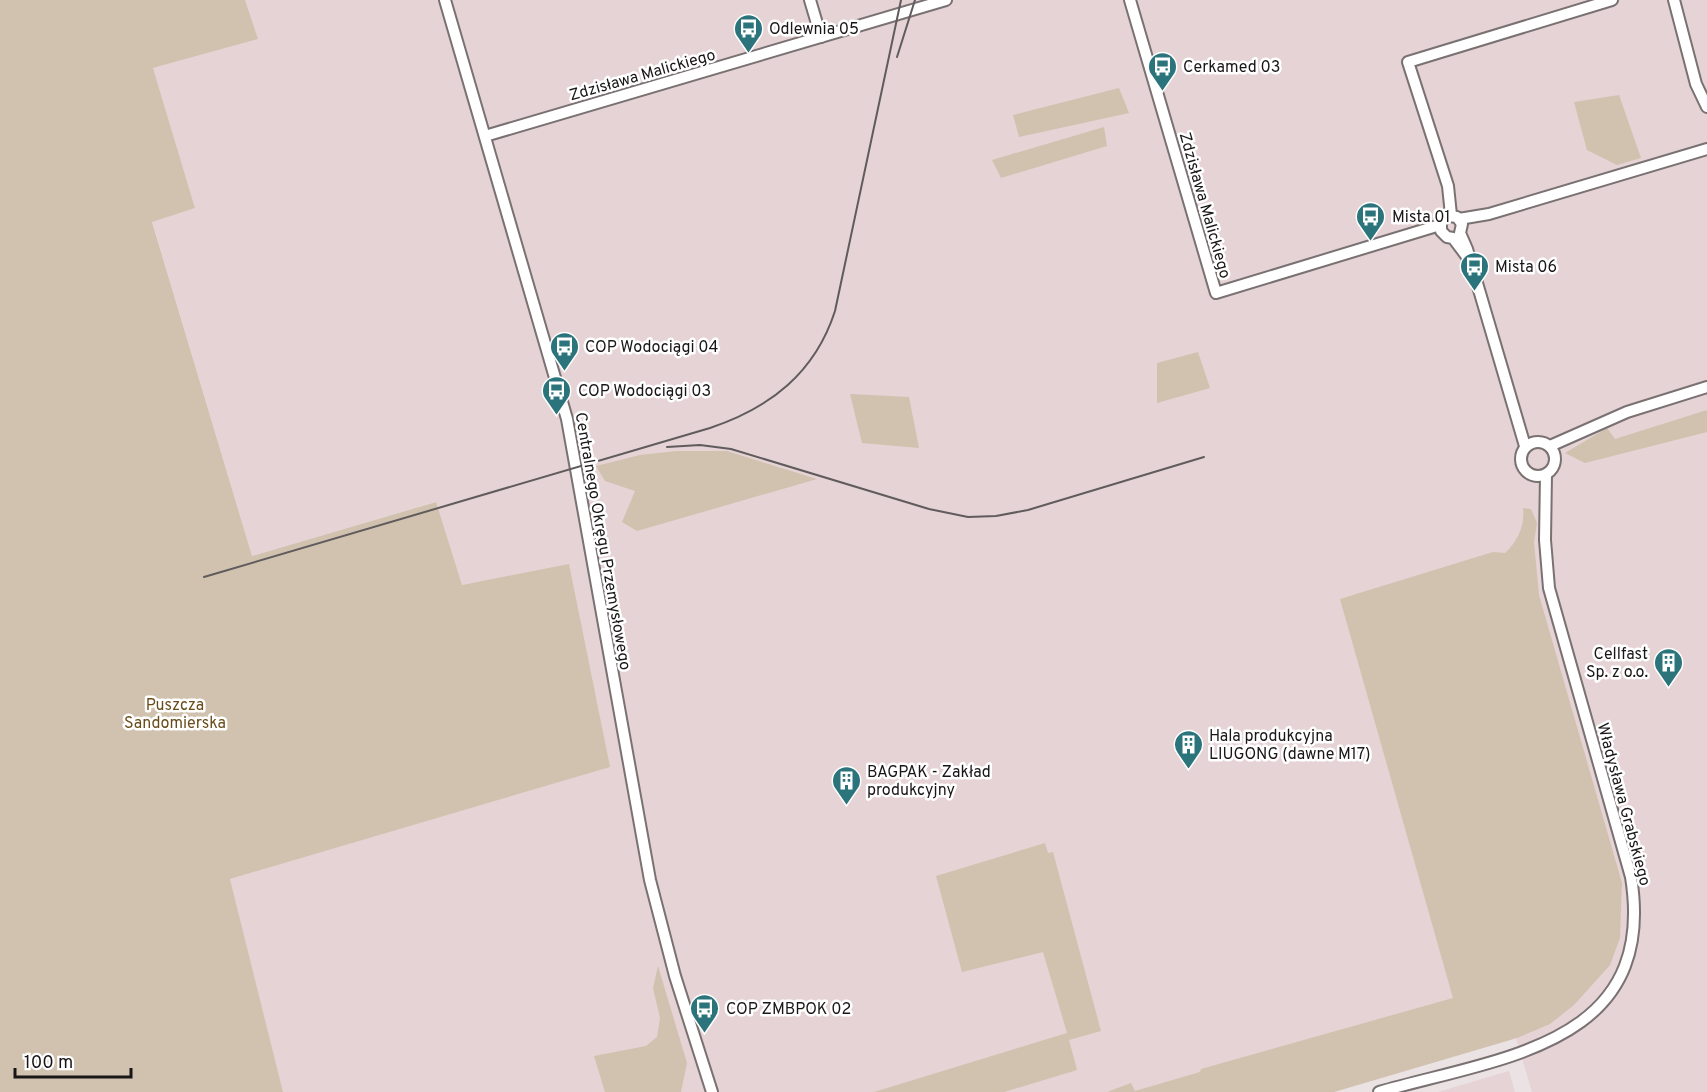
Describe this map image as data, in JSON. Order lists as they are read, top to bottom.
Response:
{
  "streets": {
    "street": ["Zdzisława Malickiego", "Centralnego Okręgu Przemysłowego", "Władysława Grabskiego"]
  },
  "crossings": [
    ["Zdzisława Malickiego", "Centralnego Okręgu Przemysłowego"]
  ],
  "parks": ["Puszcza Sandomierska"],
  "places": {
    "bus stop": [
      "Odlewnia 05",
      "Cerkamed 03",
      "Mista 01",
      "Mista 06",
      "COP Wodociągi 04",
      "COP Wodociągi 03",
      "COP ZMBPOK 02"
    ],
    "building": ["Cellfast Sp. z o.o.", "Hala produkcyjna LIUGONG (dawne M17)", "BAGPAK - Zakład produkcyjny"]
  },
  "scale_bar": "100 m"
}
